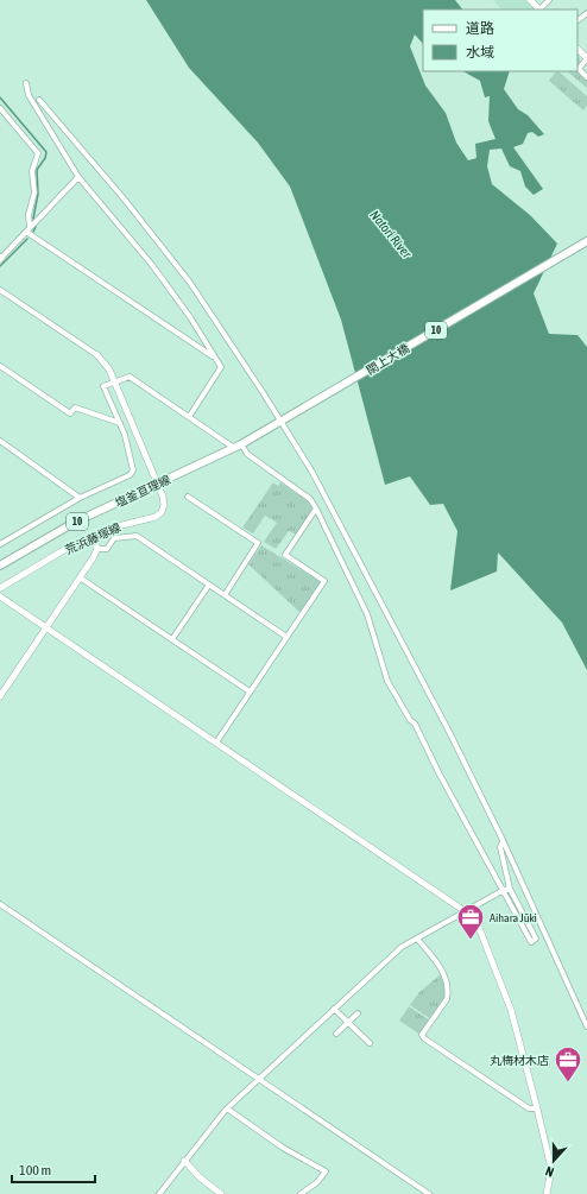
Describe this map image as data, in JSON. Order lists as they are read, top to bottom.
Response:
{
  "streets": {
    "main road": ["10", "閖上大橋", "塩釜亘理線"],
    "street": ["荒浜藤塚線"]
  },
  "crossings": [
    ["閖上大橋", "塩釜亘理線"],
    ["塩釜亘理線", "荒浜藤塚線"]
  ],
  "water": ["Natori River"],
  "places": {
    "office": ["Aihara Jūki", "丸梅材木店"]
  },
  "legend": ["道路", "水域"],
  "scale_bar": "100 m",
  "north": "bottom"
}
